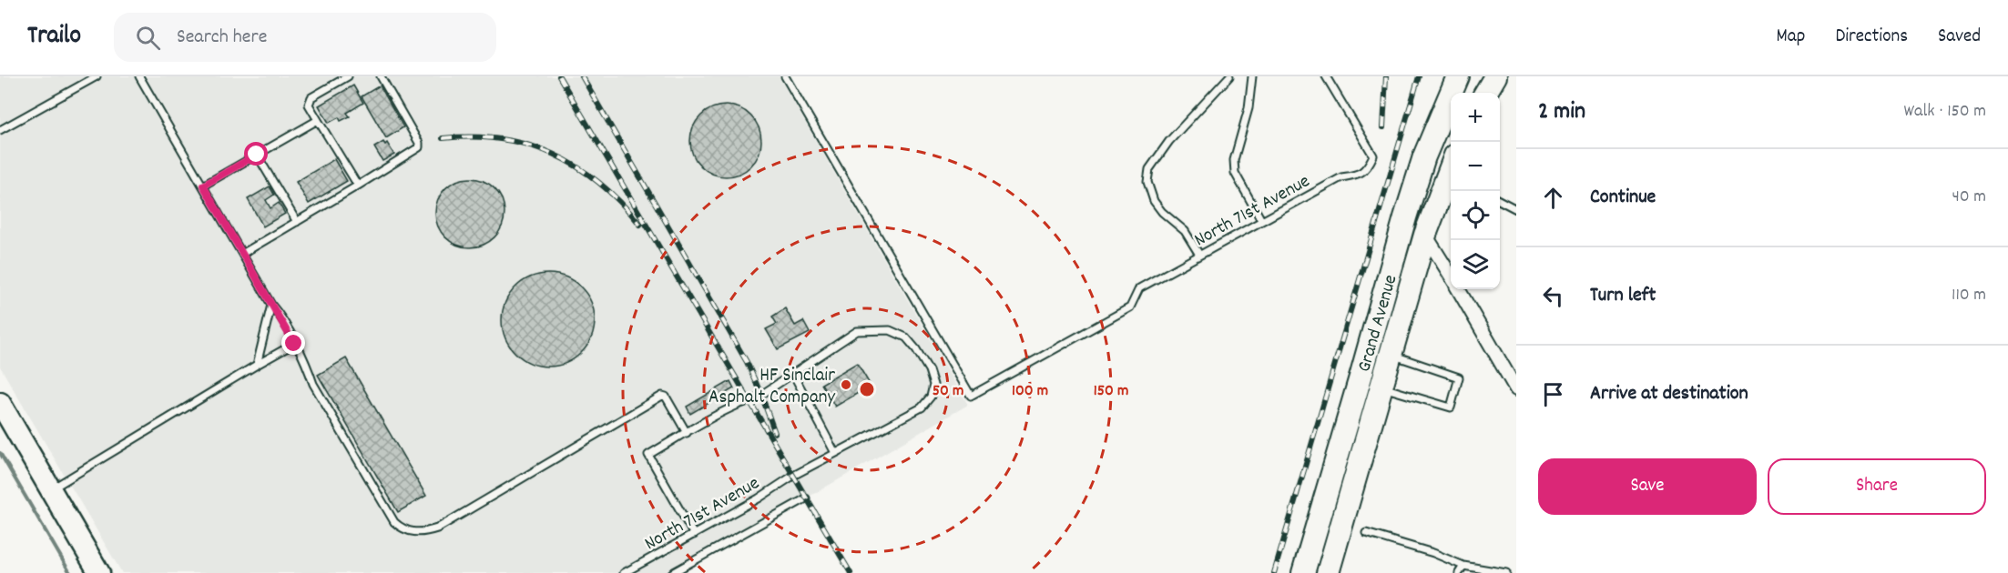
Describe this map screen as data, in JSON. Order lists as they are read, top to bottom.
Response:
{
  "streets": {
    "highway": ["Grand Avenue"],
    "lane": ["North 71st Avenue"]
  },
  "places": ["HF Sinclair Asphalt Company"],
  "page": {
    "header": "Trailo",
    "search": "Search here",
    "nav": ["Map", "Directions", "Saved"],
    "heading": ["2 min", "Walk · 150 m"],
    "map_buttons": ["+", "−"],
    "list": [
      ["Continue", "40 m"],
      ["Turn left", "110 m"],
      "Arrive at destination"
    ],
    "buttons": ["Save", "Share"]
  },
  "rings": ["50 m", "100 m", "150 m"]
}
